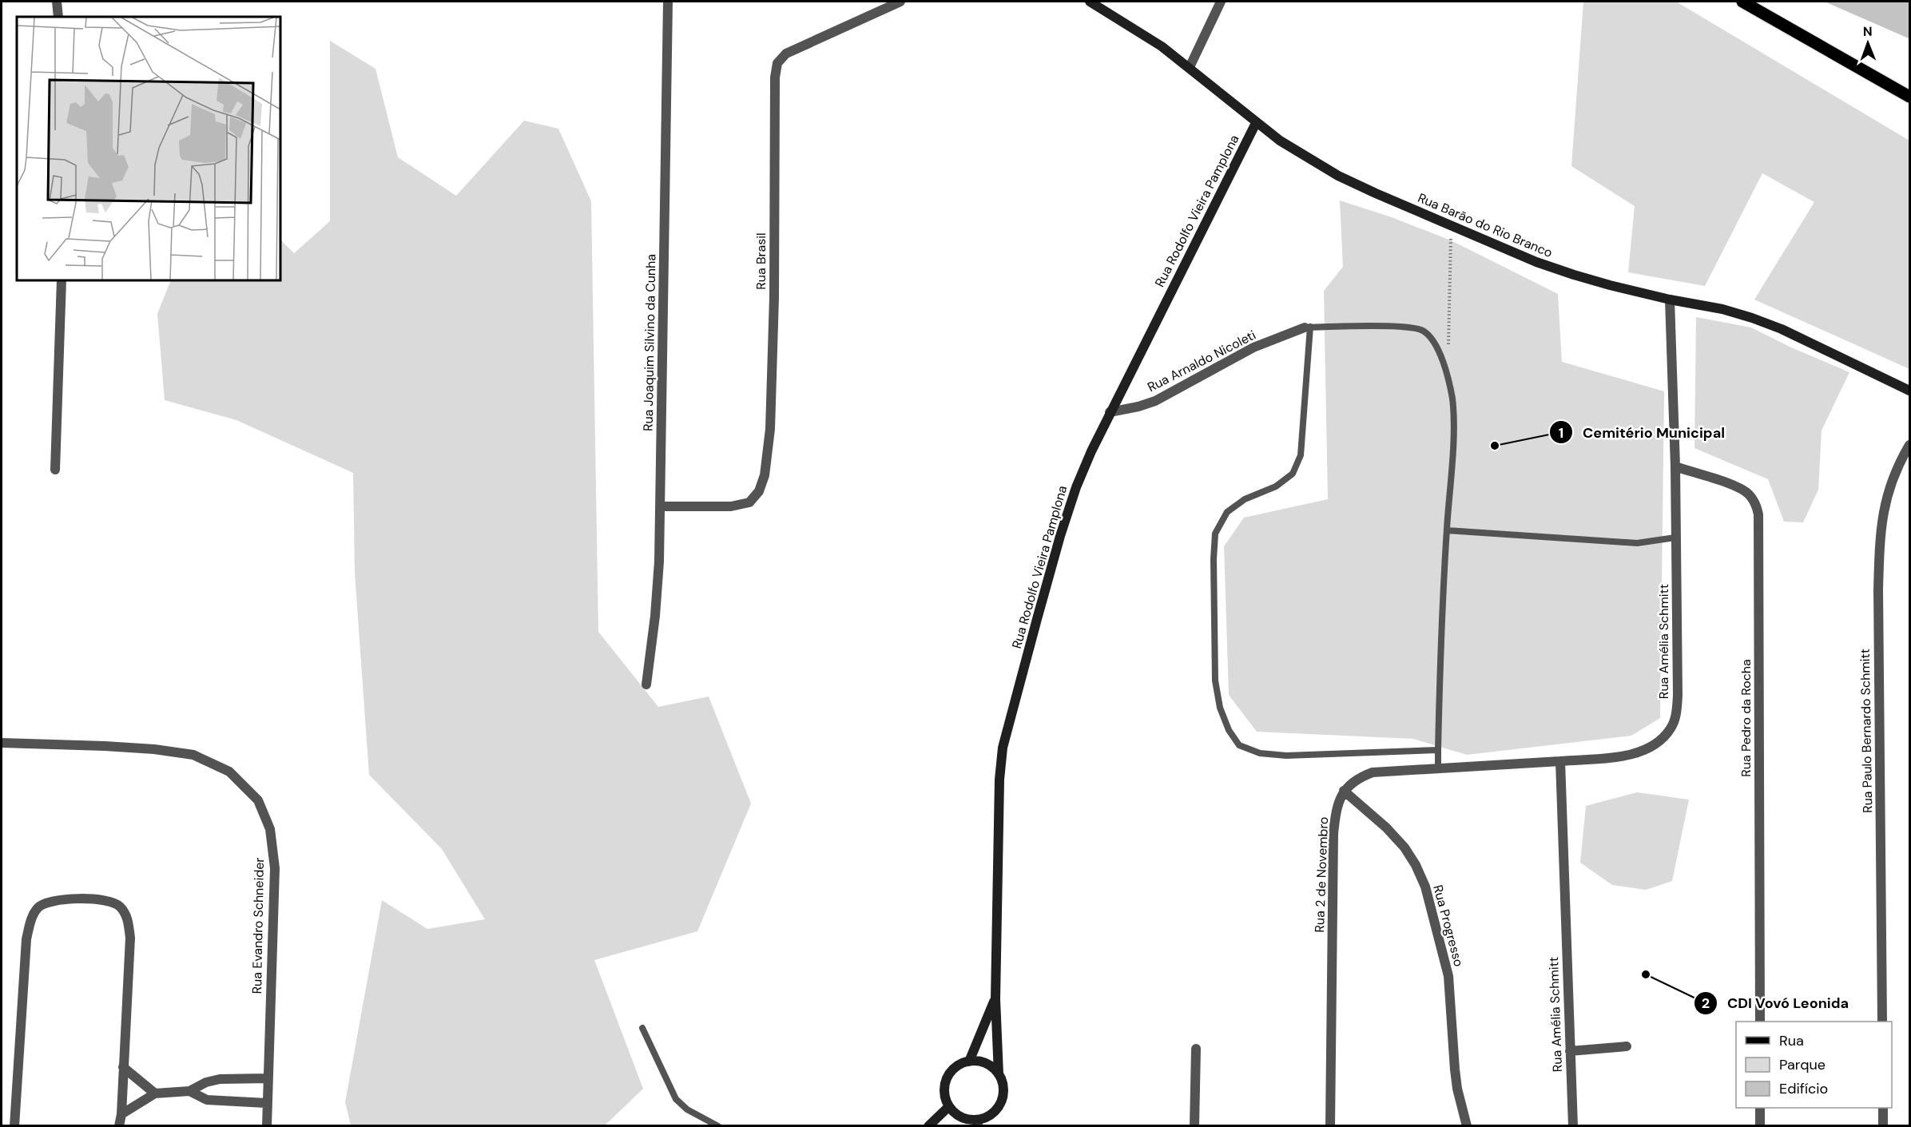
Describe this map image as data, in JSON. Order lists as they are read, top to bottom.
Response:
{
  "streets": {
    "street": [
      "Rua Rodolfo Vieira Pamplona",
      "Rua Barão do Rio Branco",
      "Rua Brasil",
      "Rua Joaquim Silvino da Cunha",
      "Rua Arnaldo Nicoleti",
      "Rua Amélia Schmitt",
      "Rua Pedro da Rocha",
      "Rua Paulo Bernardo Schmitt",
      "Rua 2 de Novembro",
      "Rua Evandro Schneider",
      "Rua Progresso"
    ]
  },
  "crossings": [
    ["Rua Rodolfo Vieira Pamplona", "Rua Barão do Rio Branco"],
    ["Rua Rodolfo Vieira Pamplona", "Rua Arnaldo Nicoleti"],
    ["Rua Barão do Rio Branco", "Rua Amélia Schmitt"],
    ["Rua Brasil", "Rua Joaquim Silvino da Cunha"],
    ["Rua Amélia Schmitt", "Rua Pedro da Rocha"],
    ["Rua 2 de Novembro", "Rua Progresso"]
  ],
  "places": ["Cemitério Municipal", "CDI Vovó Leonida"],
  "legend": ["Rua", "Parque", "Edifício"],
  "north": "top"
}
